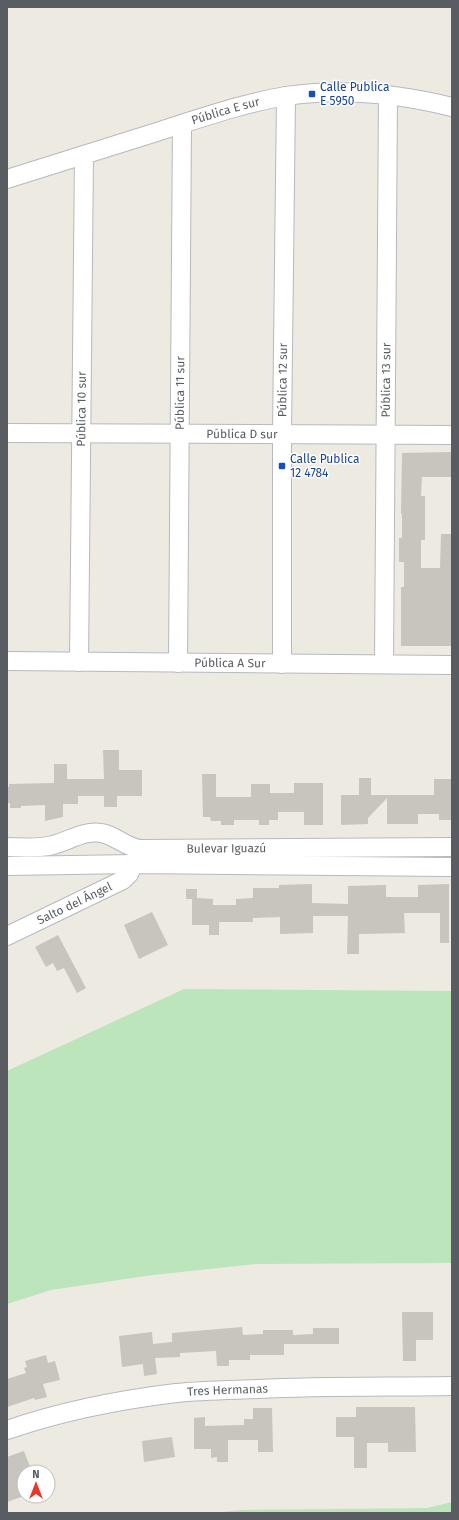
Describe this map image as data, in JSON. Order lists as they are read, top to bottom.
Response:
{
  "streets": {
    "street": [
      "Pública E sur",
      "Pública 12 sur",
      "Pública 13 sur",
      "Pública 11 sur",
      "Pública 10 sur",
      "Pública D sur",
      "Pública A Sur",
      "Bulevar Iguazú",
      "Salto del Ángel",
      "Tres Hermanas"
    ]
  },
  "crossings": [
    ["Pública E sur", "Pública 12 sur"],
    ["Pública E sur", "Pública 13 sur"],
    ["Pública E sur", "Pública 11 sur"],
    ["Pública E sur", "Pública 10 sur"],
    ["Pública 12 sur", "Pública D sur"],
    ["Pública 12 sur", "Pública A Sur"],
    ["Pública 13 sur", "Pública D sur"],
    ["Pública 13 sur", "Pública A Sur"],
    ["Pública 11 sur", "Pública D sur"],
    ["Pública 11 sur", "Pública A Sur"],
    ["Pública 10 sur", "Pública D sur"],
    ["Pública 10 sur", "Pública A Sur"],
    ["Bulevar Iguazú", "Salto del Ángel"]
  ],
  "places": {
    "transit": ["Calle Publica E 5950", "Calle Publica 12 4784"]
  },
  "north": "top"
}
